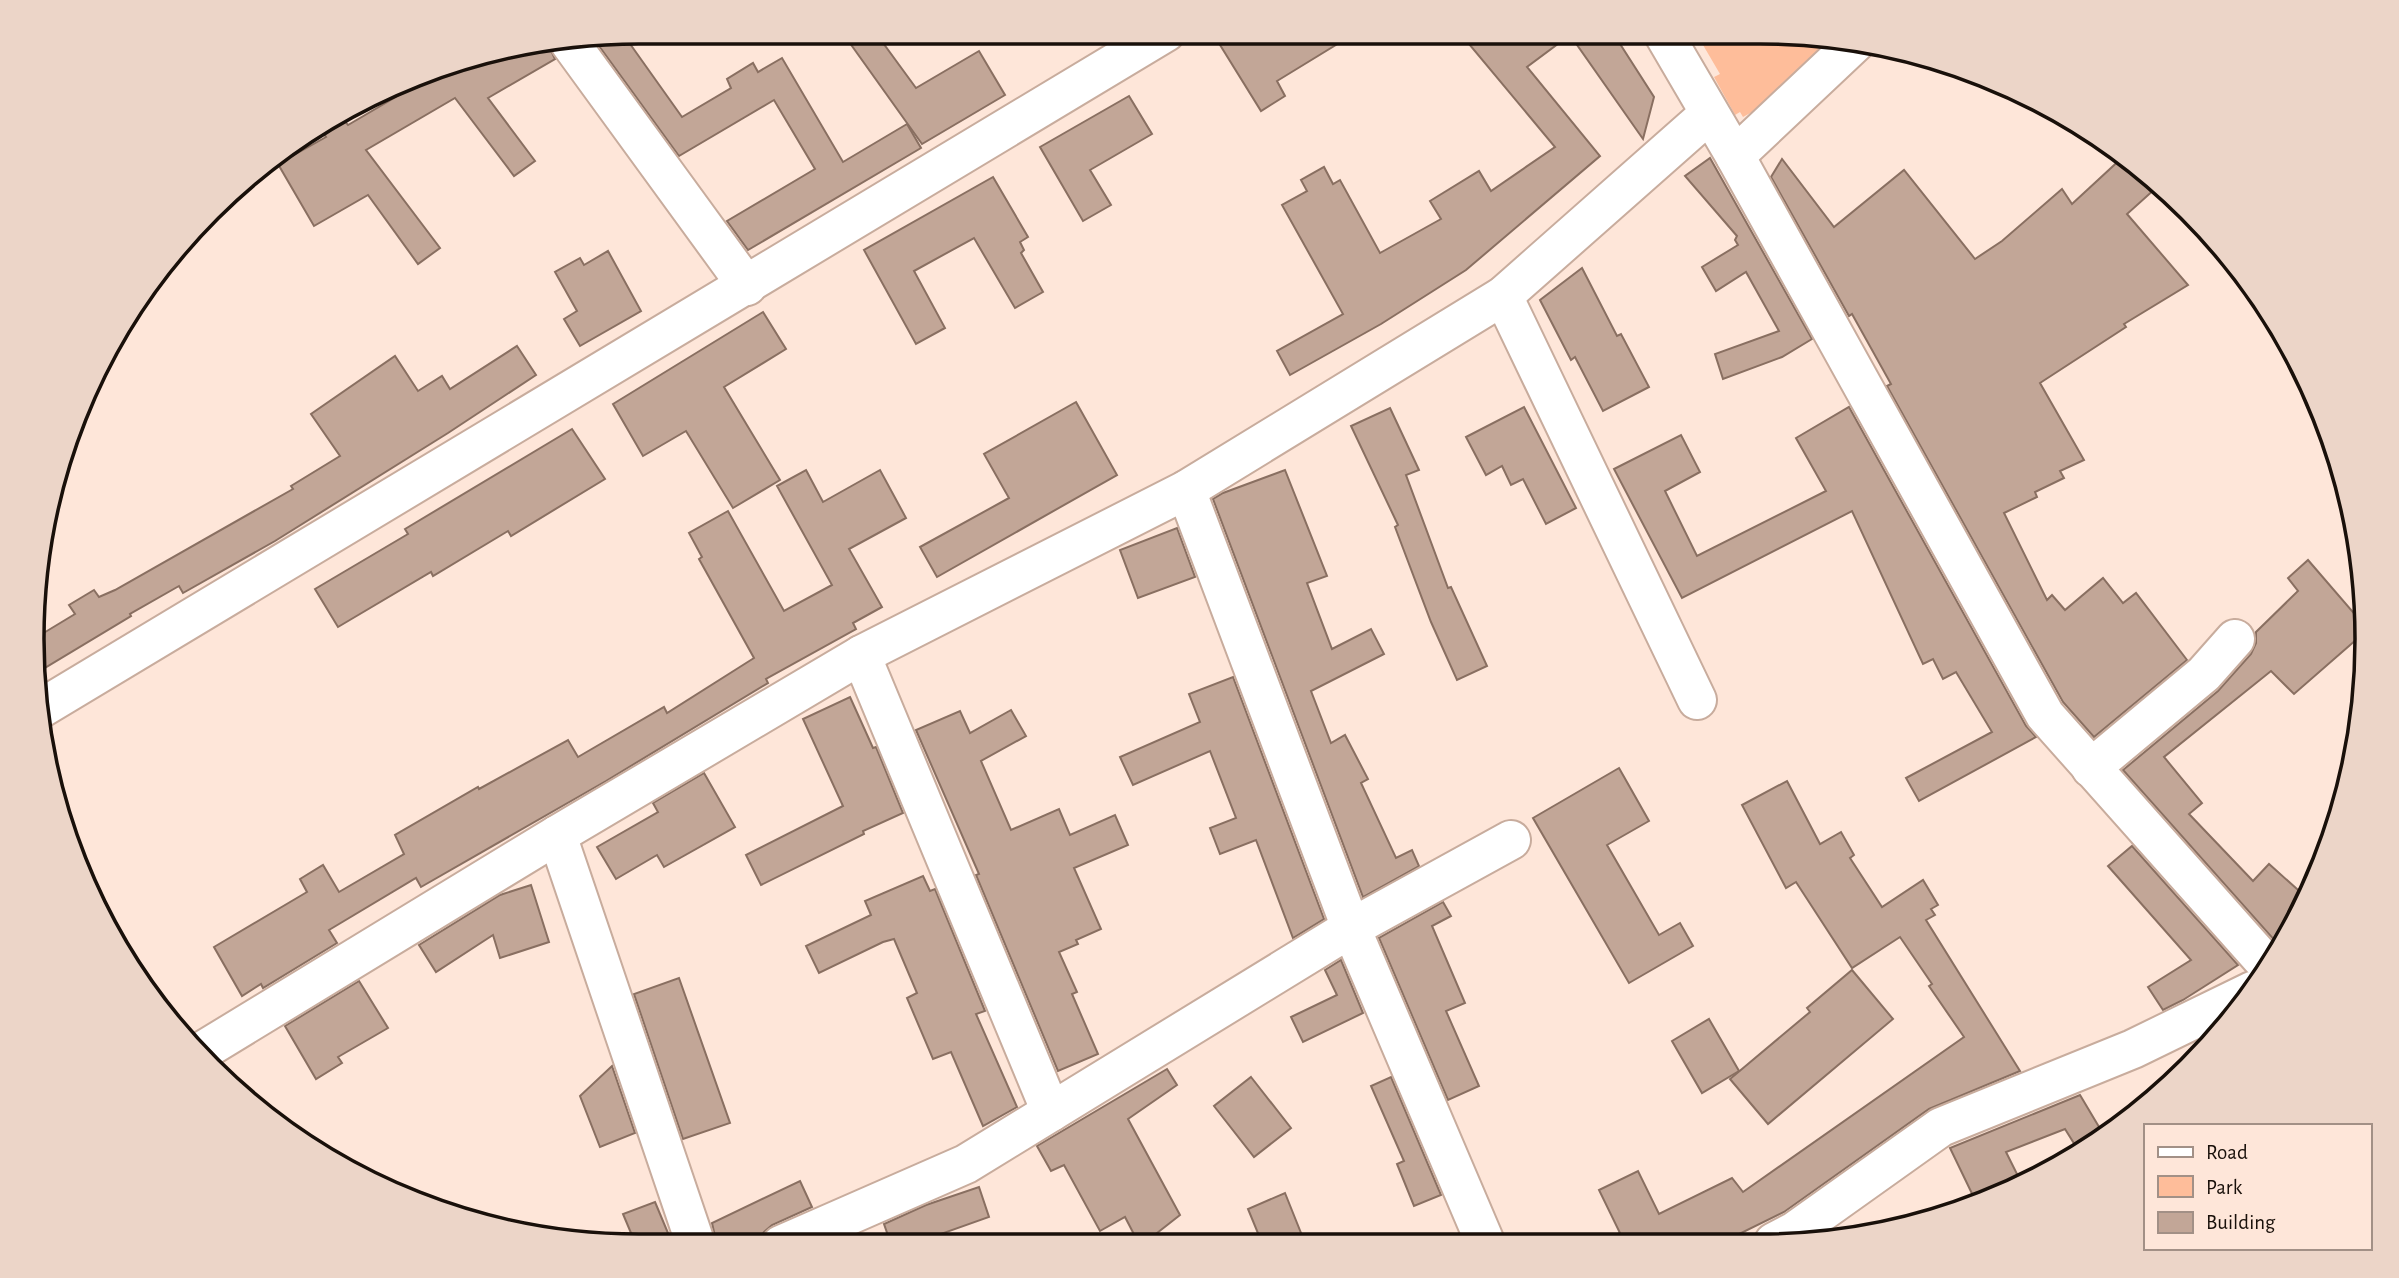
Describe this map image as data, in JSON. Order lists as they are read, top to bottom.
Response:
{
  "legend": ["Road", "Park", "Building"]
}
